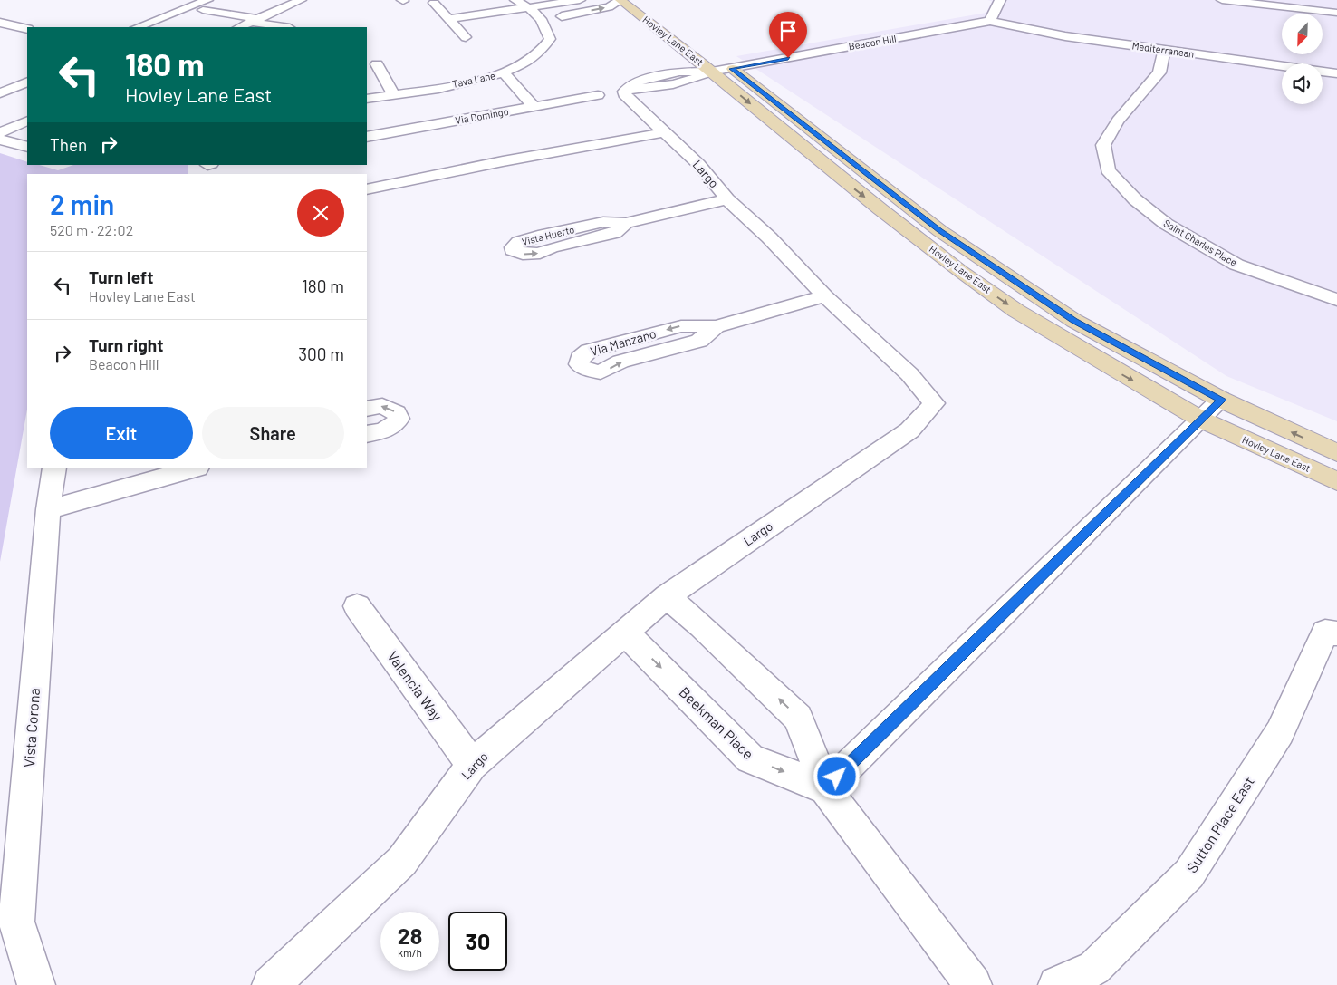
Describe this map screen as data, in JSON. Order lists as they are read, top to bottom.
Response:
{
  "streets": {
    "main road": ["Hovley Lane East"],
    "street": [
      "Beacon Hill",
      "Mediterranean",
      "Tava Lane",
      "Via Domingo",
      "Largo",
      "Vista Huerto",
      "Saint Charles Place",
      "Via Manzano",
      "Valencia Way",
      "Beekman Place",
      "Vista Corona",
      "Sutton Place East"
    ]
  },
  "crossings": [
    ["Hovley Lane East", "Beacon Hill"],
    ["Hovley Lane East", "Largo"],
    ["Beacon Hill", "Mediterranean"],
    ["Beacon Hill", "Largo"],
    ["Mediterranean", "Saint Charles Place"],
    ["Largo", "Vista Huerto"],
    ["Largo", "Via Manzano"],
    ["Largo", "Valencia Way"],
    ["Largo", "Beekman Place"]
  ],
  "north": "bottom left",
  "page": {
    "turn": ["180 m", "Hovley Lane East"],
    "then": "Then",
    "heading": ["2 min", "520 m · 22:02"],
    "list": [
      {
        "name": "Turn left",
        "note": "Hovley Lane East",
        "value": "180 m"
      },
      {
        "name": "Turn right",
        "note": "Beacon Hill",
        "value": "300 m"
      }
    ],
    "buttons": ["Exit", "Share"],
    "speed": "28 km/h",
    "limit": "30"
  }
}
